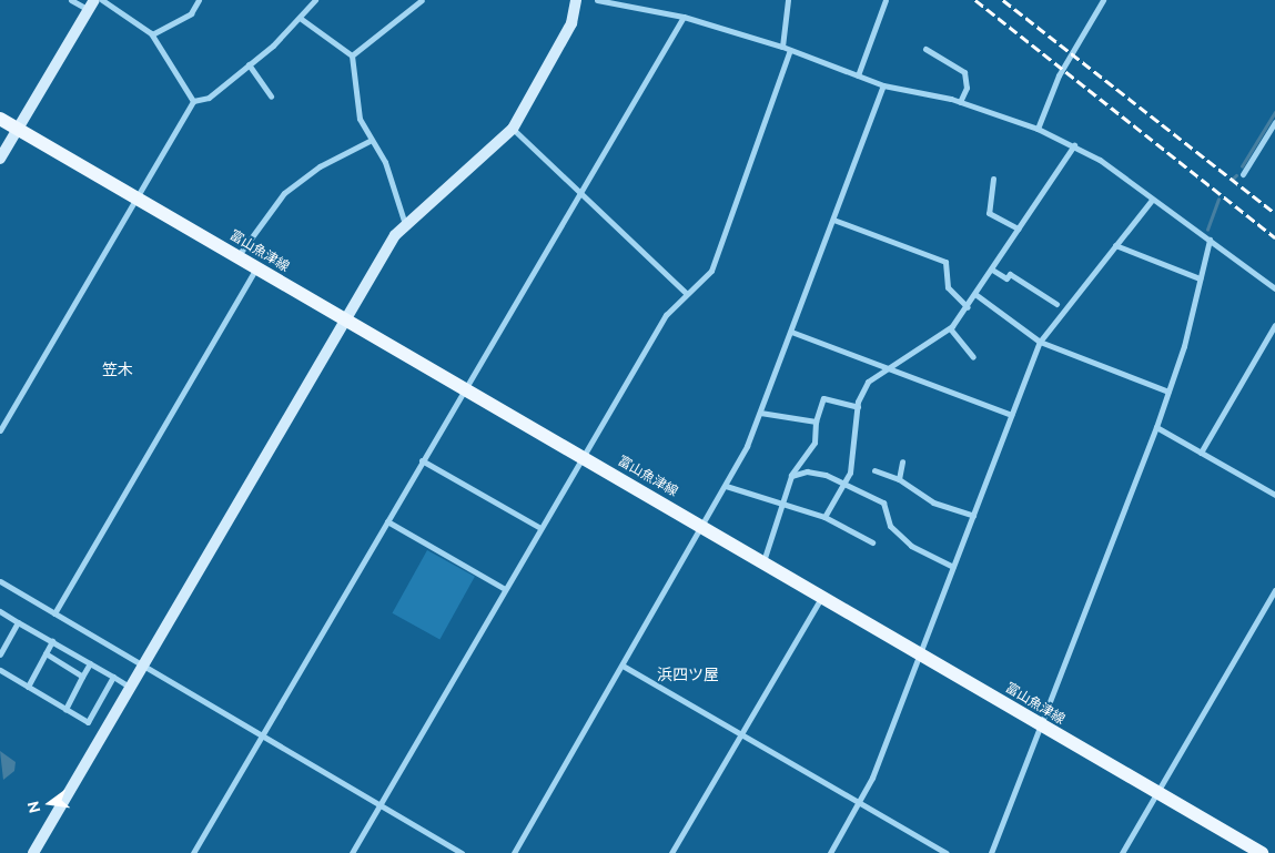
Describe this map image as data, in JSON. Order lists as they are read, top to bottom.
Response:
{
  "streets": {
    "main road": ["富山魚津線"]
  },
  "districts": ["笠木", "浜四ツ屋"],
  "north": "left"
}
